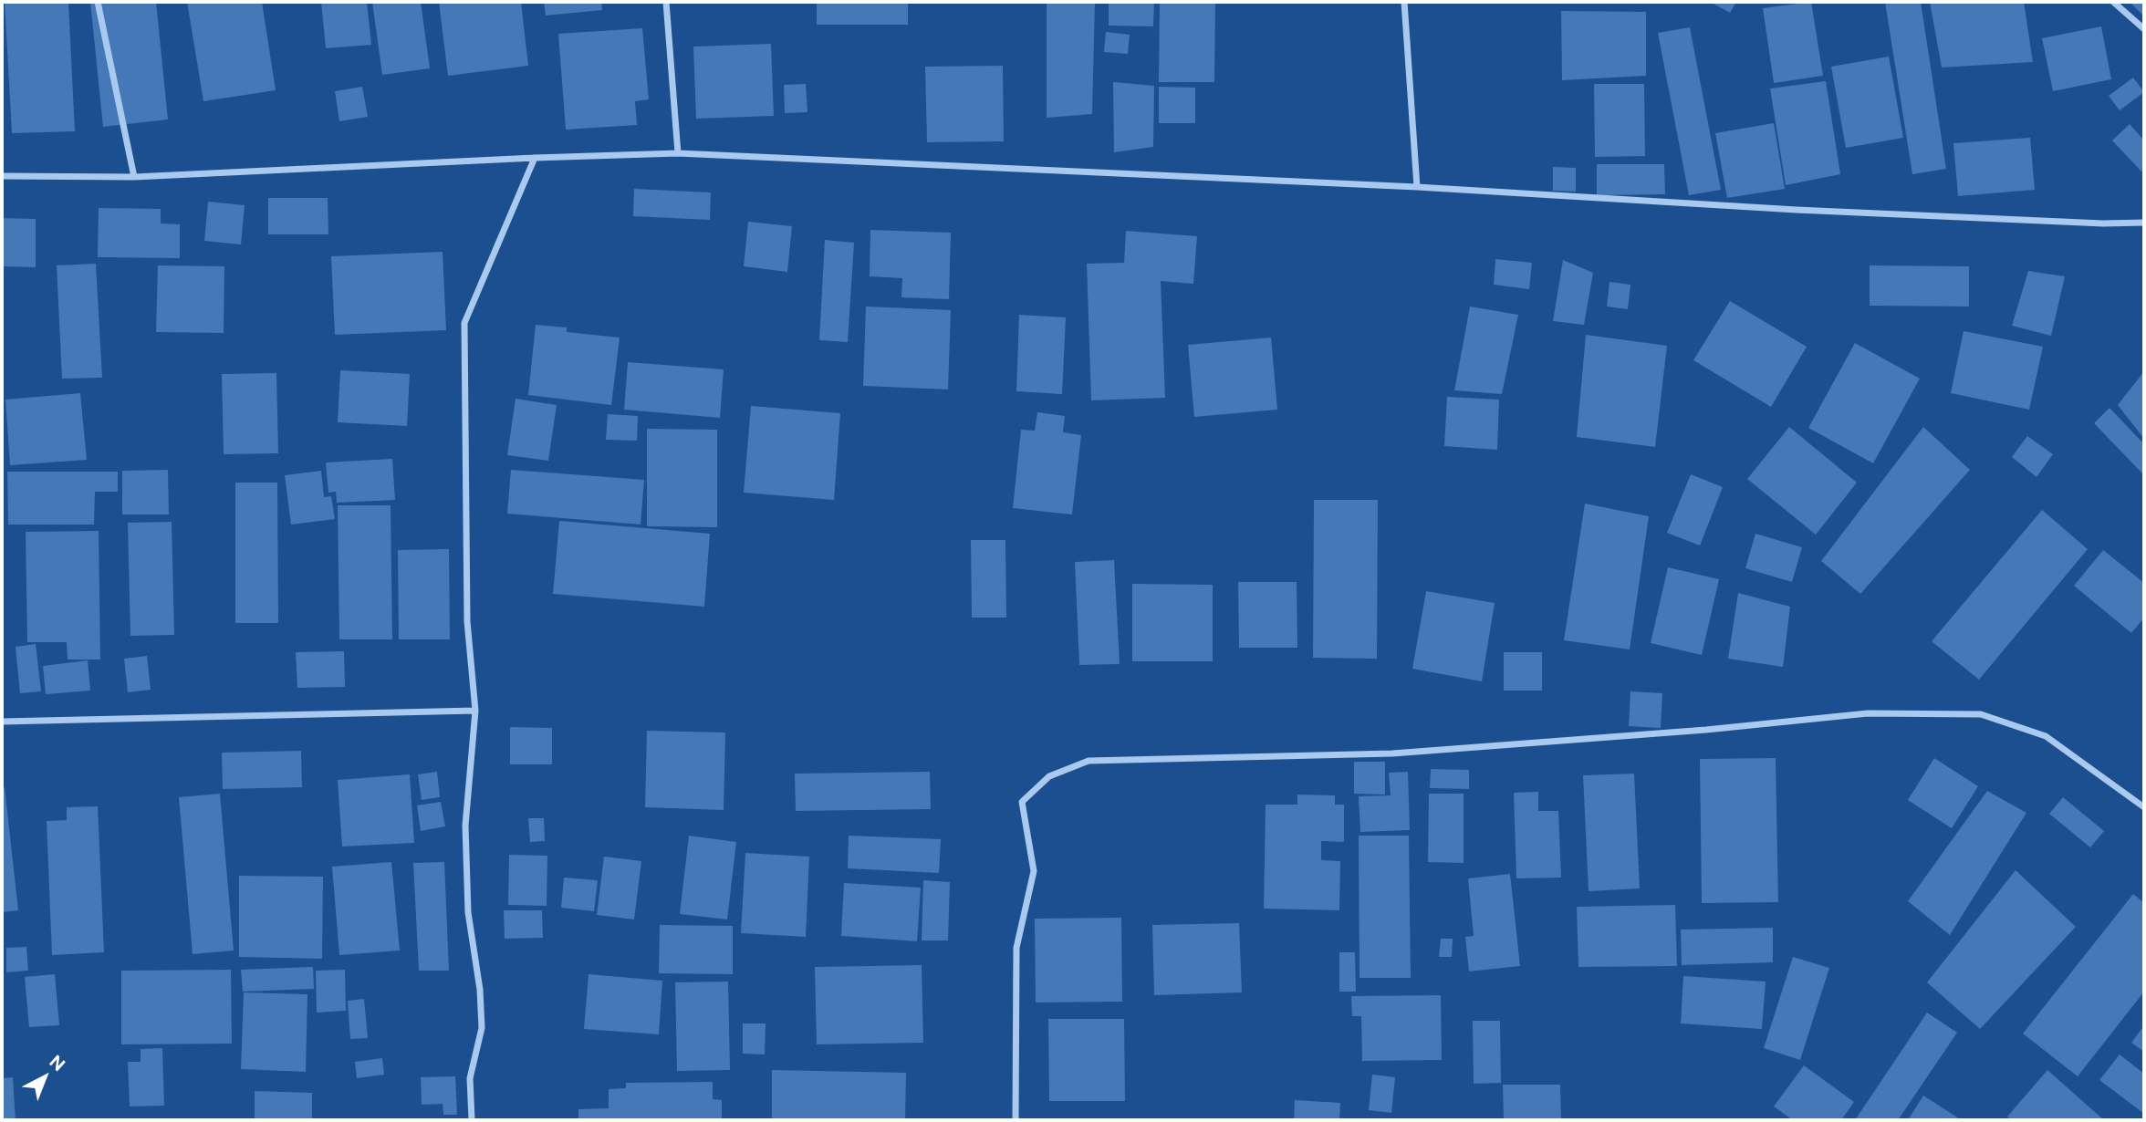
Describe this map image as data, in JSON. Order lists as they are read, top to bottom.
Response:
{
  "north": "top right"
}
